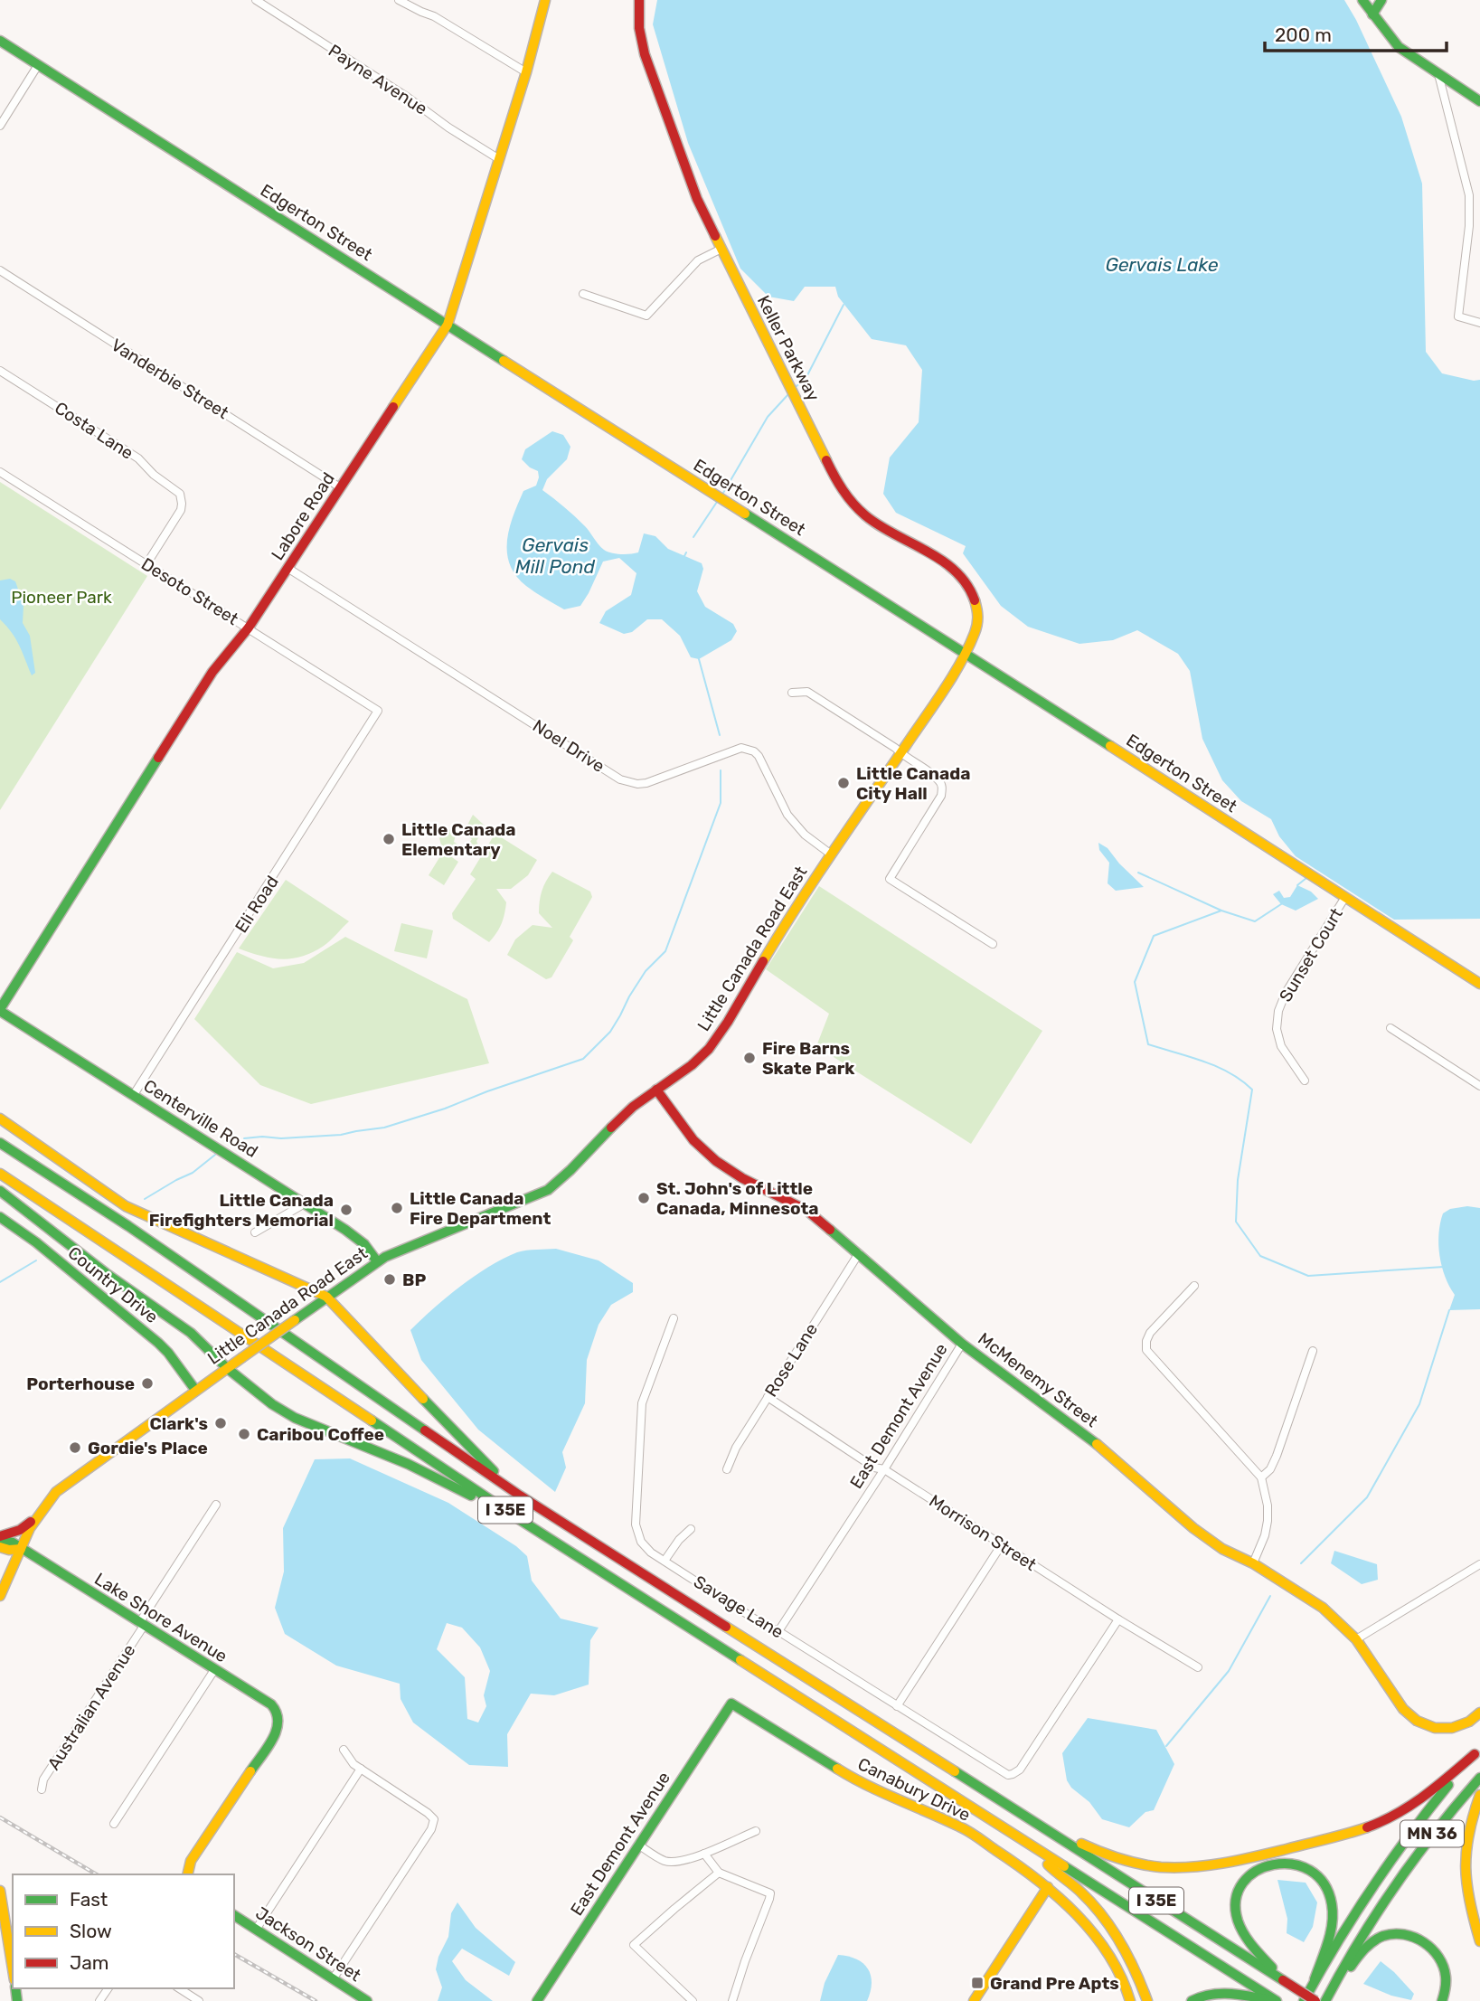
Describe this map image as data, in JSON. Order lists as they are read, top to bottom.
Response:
{
  "streets": {
    "main road": [
      "Edgerton Street",
      "Keller Parkway",
      "Labore Road",
      "Little Canada Road East",
      "Centerville Road",
      "Country Drive",
      "McMenemy Street",
      "East Demont Avenue",
      "I 35E",
      "Lake Shore Avenue",
      "Canabury Drive",
      "MN 36",
      "Jackson Street"
    ],
    "street": [
      "Payne Avenue",
      "Vanderbie Street",
      "Costa Lane",
      "Desoto Street",
      "Noel Drive",
      "Eli Road",
      "Sunset Court",
      "Rose Lane",
      "Morrison Street",
      "Savage Lane",
      "Australian Avenue"
    ]
  },
  "crossings": [
    ["Payne Avenue", "Labore Road"],
    ["Edgerton Street", "Keller Parkway"],
    ["Edgerton Street", "Labore Road"],
    ["Edgerton Street", "Little Canada Road East"],
    ["Edgerton Street", "Sunset Court"],
    ["Keller Parkway", "Little Canada Road East"],
    ["Vanderbie Street", "Labore Road"],
    ["Costa Lane", "Desoto Street"],
    ["Labore Road", "Desoto Street"],
    ["Labore Road", "Noel Drive"],
    ["Labore Road", "Centerville Road"],
    ["Desoto Street", "Eli Road"],
    ["Noel Drive", "Little Canada Road East"],
    ["Eli Road", "Centerville Road"],
    ["Little Canada Road East", "Centerville Road"],
    ["Little Canada Road East", "Country Drive"],
    ["Little Canada Road East", "McMenemy Street"],
    ["Little Canada Road East", "Lake Shore Avenue"],
    ["Rose Lane", "McMenemy Street"],
    ["Rose Lane", "Morrison Street"],
    ["McMenemy Street", "East Demont Avenue"],
    ["East Demont Avenue", "Morrison Street"],
    ["East Demont Avenue", "Savage Lane"],
    ["East Demont Avenue", "Canabury Drive"],
    ["Morrison Street", "Savage Lane"],
    ["Lake Shore Avenue", "Australian Avenue"]
  ],
  "water": ["Gervais Lake", "Gervais Mill Pond"],
  "parks": ["Pioneer Park"],
  "places": {
    "other": [
      "Little Canada City Hall",
      "Little Canada Elementary",
      "Fire Barns Skate Park",
      "St. John's of Little Canada, Minnesota",
      "Little Canada Fire Department",
      "Little Canada Firefighters Memorial",
      "BP",
      "Porterhouse",
      "Clark's",
      "Caribou Coffee",
      "Gordie's Place"
    ],
    "transit": ["Grand Pre Apts"]
  },
  "legend": ["Fast", "Slow", "Jam"],
  "scale_bar": "200 m"
}
